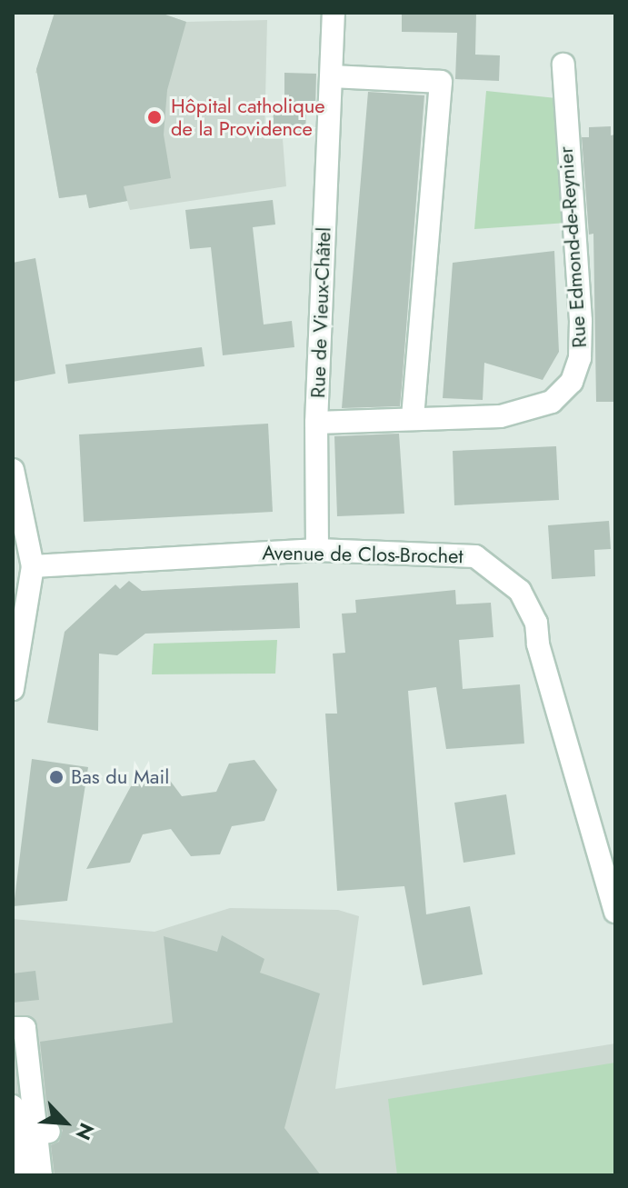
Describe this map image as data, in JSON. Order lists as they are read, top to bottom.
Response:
{
  "streets": {
    "street": ["Rue Edmond-de-Reynier", "Rue de Vieux-Châtel", "Avenue de Clos-Brochet"]
  },
  "crossings": [
    ["Rue Edmond-de-Reynier", "Rue de Vieux-Châtel"],
    ["Rue de Vieux-Châtel", "Avenue de Clos-Brochet"]
  ],
  "places": ["Hôpital catholique de la Providence", "Bas du Mail"],
  "north": "bottom right"
}
